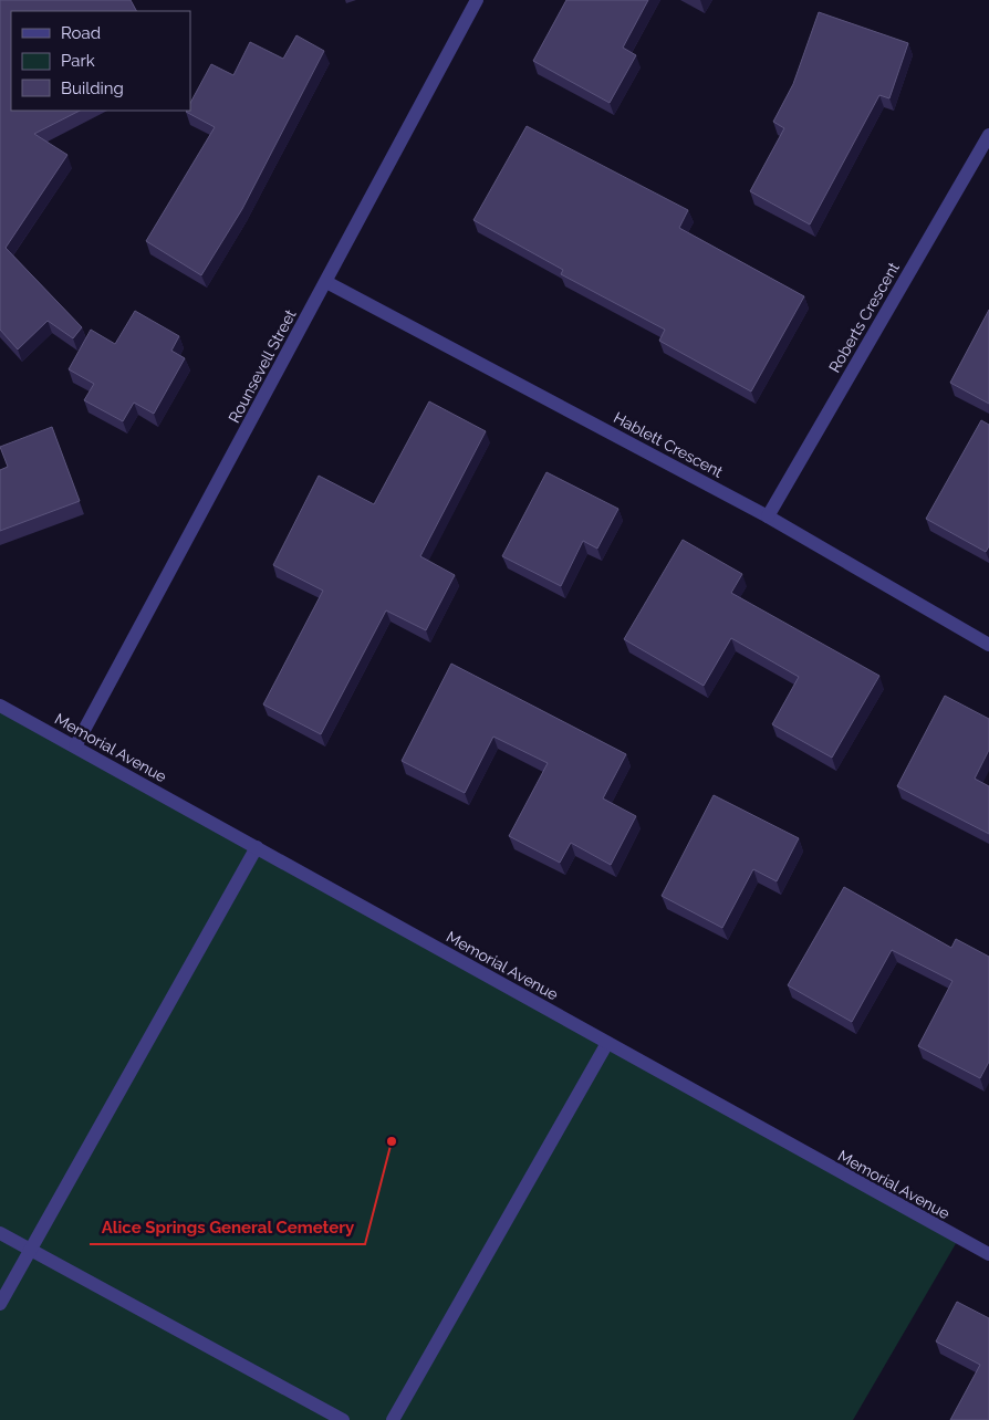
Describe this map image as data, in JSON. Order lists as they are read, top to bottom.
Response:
{
  "streets": {
    "street": [
      "Roberts Crescent",
      "Rounsevell Street",
      "Hablett Crescent",
      "Memorial Avenue"
    ]
  },
  "crossings": [
    ["Roberts Crescent", "Hablett Crescent"],
    ["Rounsevell Street", "Hablett Crescent"],
    ["Rounsevell Street", "Memorial Avenue"]
  ],
  "places": ["Alice Springs General Cemetery"],
  "legend": ["Road", "Park", "Building"]
}
